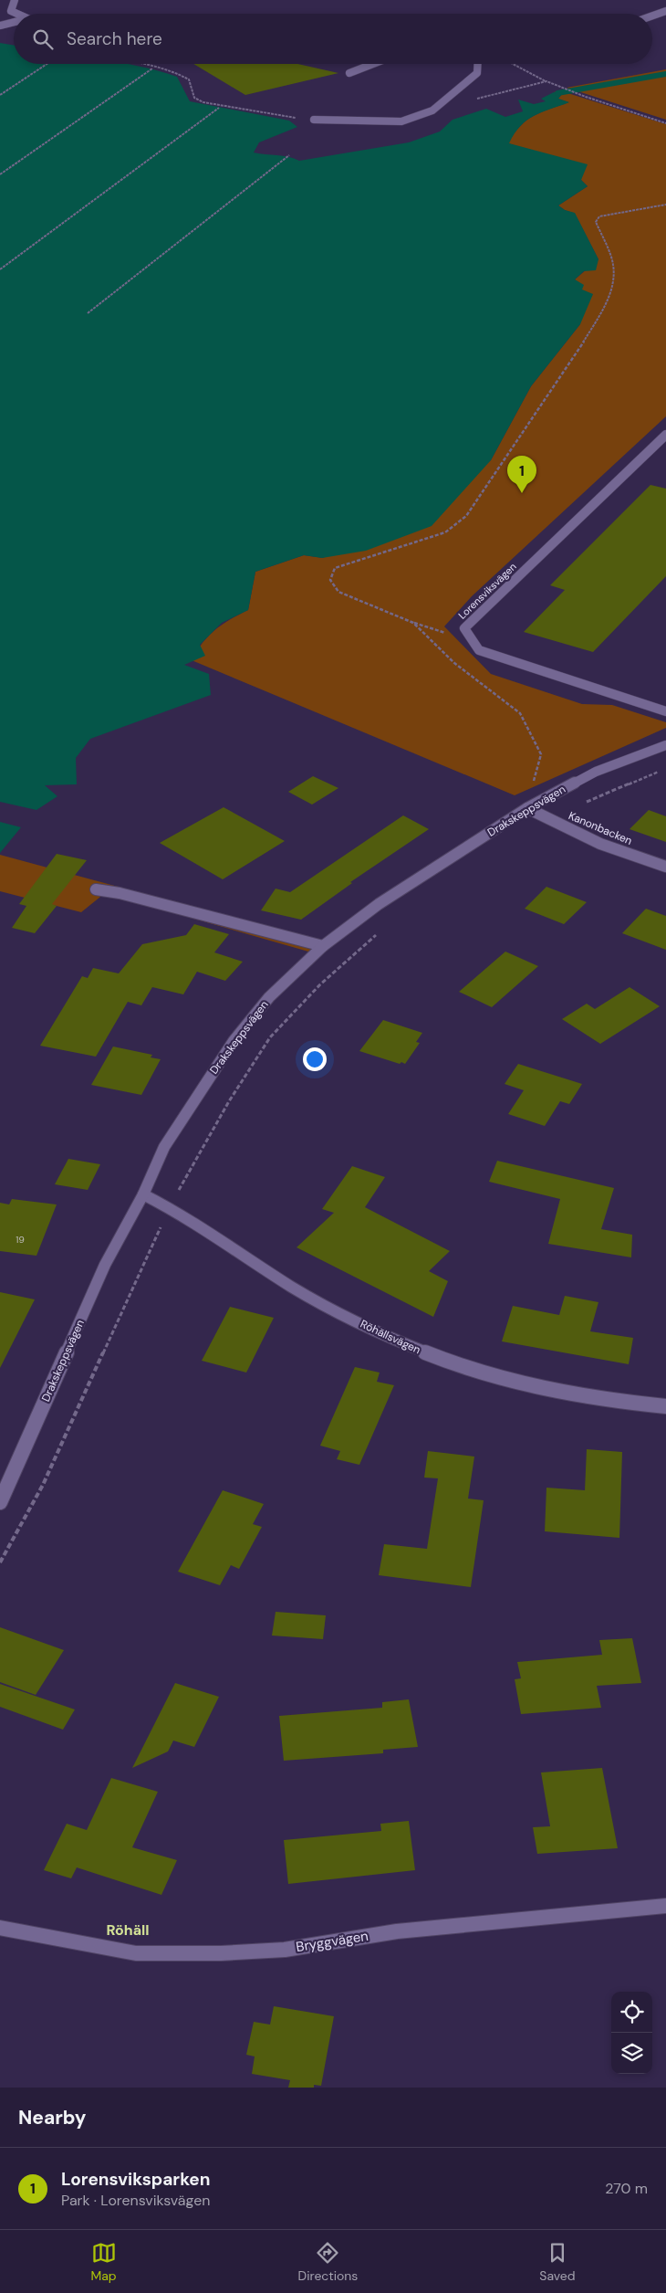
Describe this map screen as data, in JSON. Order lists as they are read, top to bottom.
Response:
{
  "streets": {
    "street": [
      "Lorensviksvägen",
      "Drakskeppsvägen",
      "Kanonbacken",
      "Röhällsvägen",
      "Bryggvägen"
    ]
  },
  "crossings": [
    ["Drakskeppsvägen", "Kanonbacken"],
    ["Drakskeppsvägen", "Röhällsvägen"]
  ],
  "districts": ["Röhäll"],
  "house_numbers": ["19"],
  "page": {
    "search": "Search here",
    "pins": "1",
    "heading": "Nearby",
    "list": [
      {
        "mark": "1",
        "name": "Lorensviksparken",
        "note": "Park · Lorensviksvägen",
        "value": "270 m"
      }
    ],
    "nav": ["Map", "Directions", "Saved"]
  }
}
